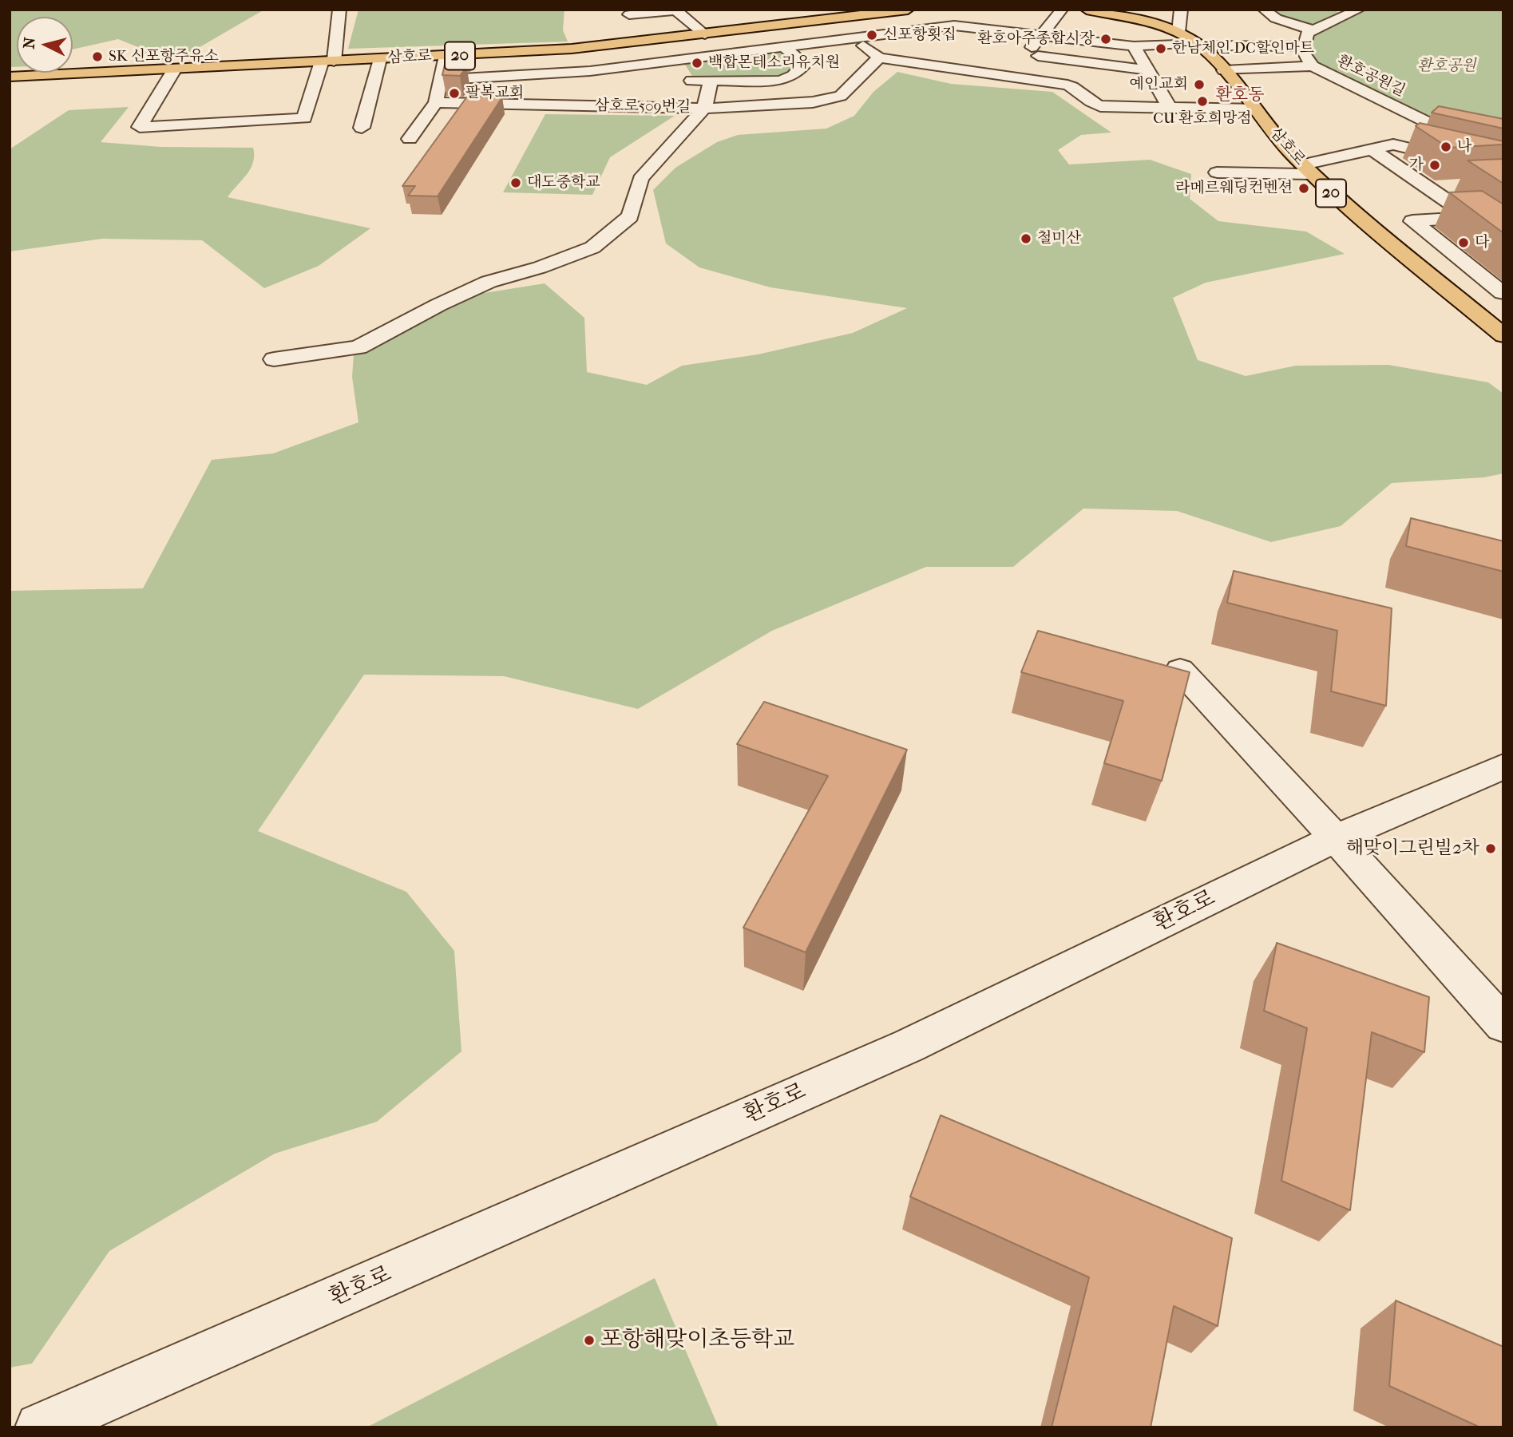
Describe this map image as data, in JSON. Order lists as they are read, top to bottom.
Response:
{
  "streets": {
    "main road": ["20", "삼호로"],
    "street": ["환호공원길", "삼호로509번길", "환호로"]
  },
  "districts": ["환호동"],
  "parks": ["환호공원"],
  "places": [
    "신포항횟집",
    "환호아주종합시장",
    "한남체인 DC할인마트",
    "SK 신포항주유소",
    "백합몬테소리유치원",
    "예인교회",
    "팔복교회",
    "CU 환호희망점",
    "나",
    "가",
    "대도중학교",
    "라메르웨딩컨벤션",
    "철미산",
    "다",
    "해맞이그린빌2차",
    "포항해맞이초등학교"
  ],
  "north": "left"
}
